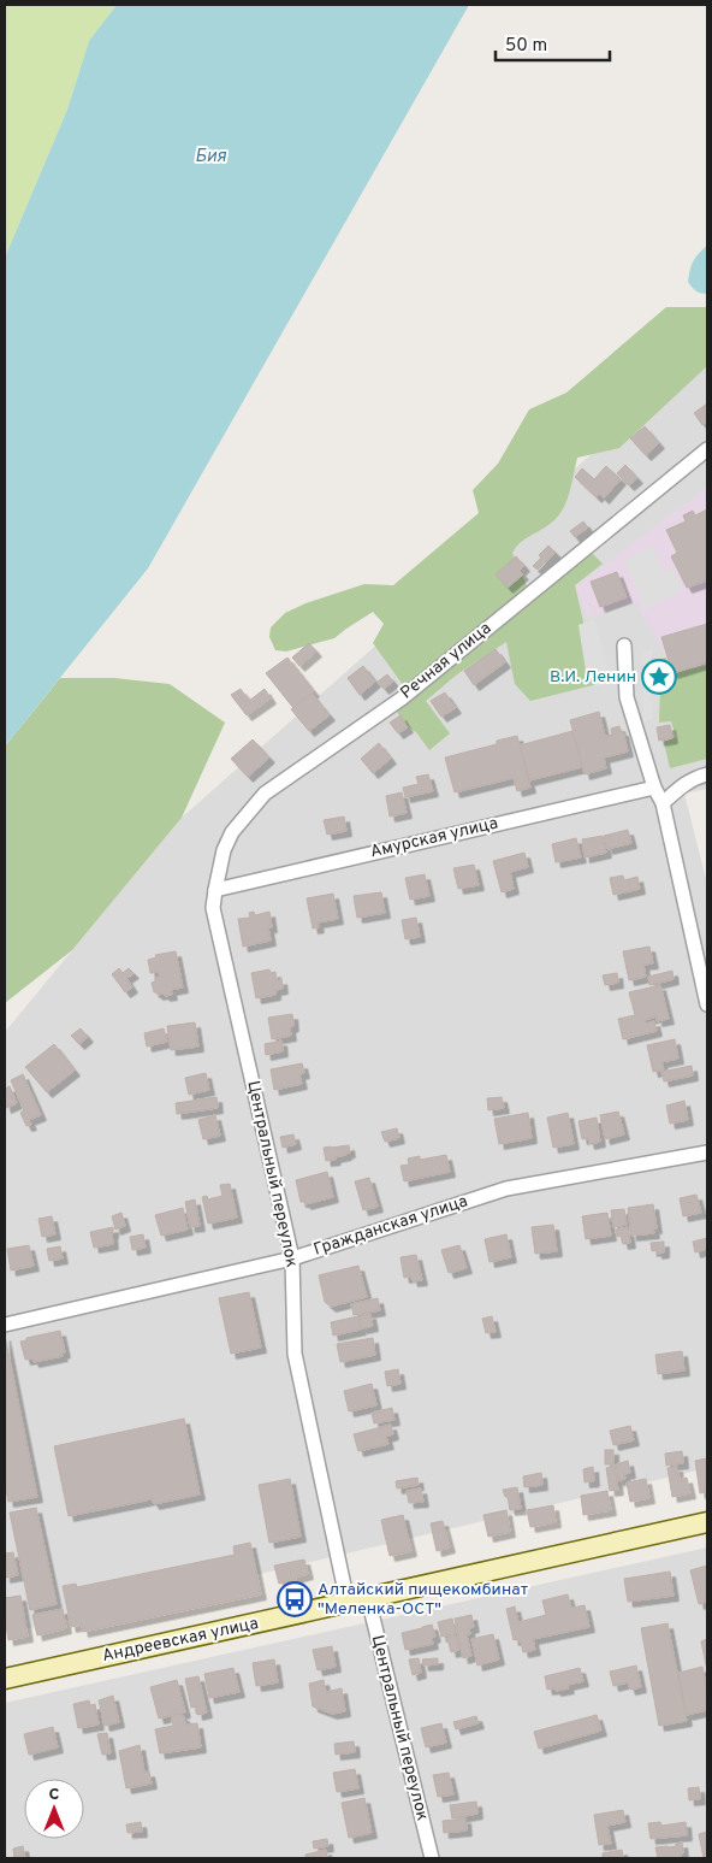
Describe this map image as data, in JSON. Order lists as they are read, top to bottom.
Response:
{
  "streets": {
    "street": [
      "Речная улица",
      "Амурская улица",
      "Центральный переулок",
      "Гражданская улица",
      "Андреевская улица"
    ]
  },
  "crossings": [
    ["Речная улица", "Амурская улица"],
    ["Речная улица", "Центральный переулок"],
    ["Амурская улица", "Центральный переулок"],
    ["Центральный переулок", "Гражданская улица"],
    ["Центральный переулок", "Андреевская улица"]
  ],
  "water": ["Бия"],
  "places": {
    "place": ["В.И. Ленин"],
    "bus stop": ["Алтайский пищекомбинат \"Меленка-ОСТ\""]
  },
  "scale_bar": "50 m",
  "north": "top"
}
